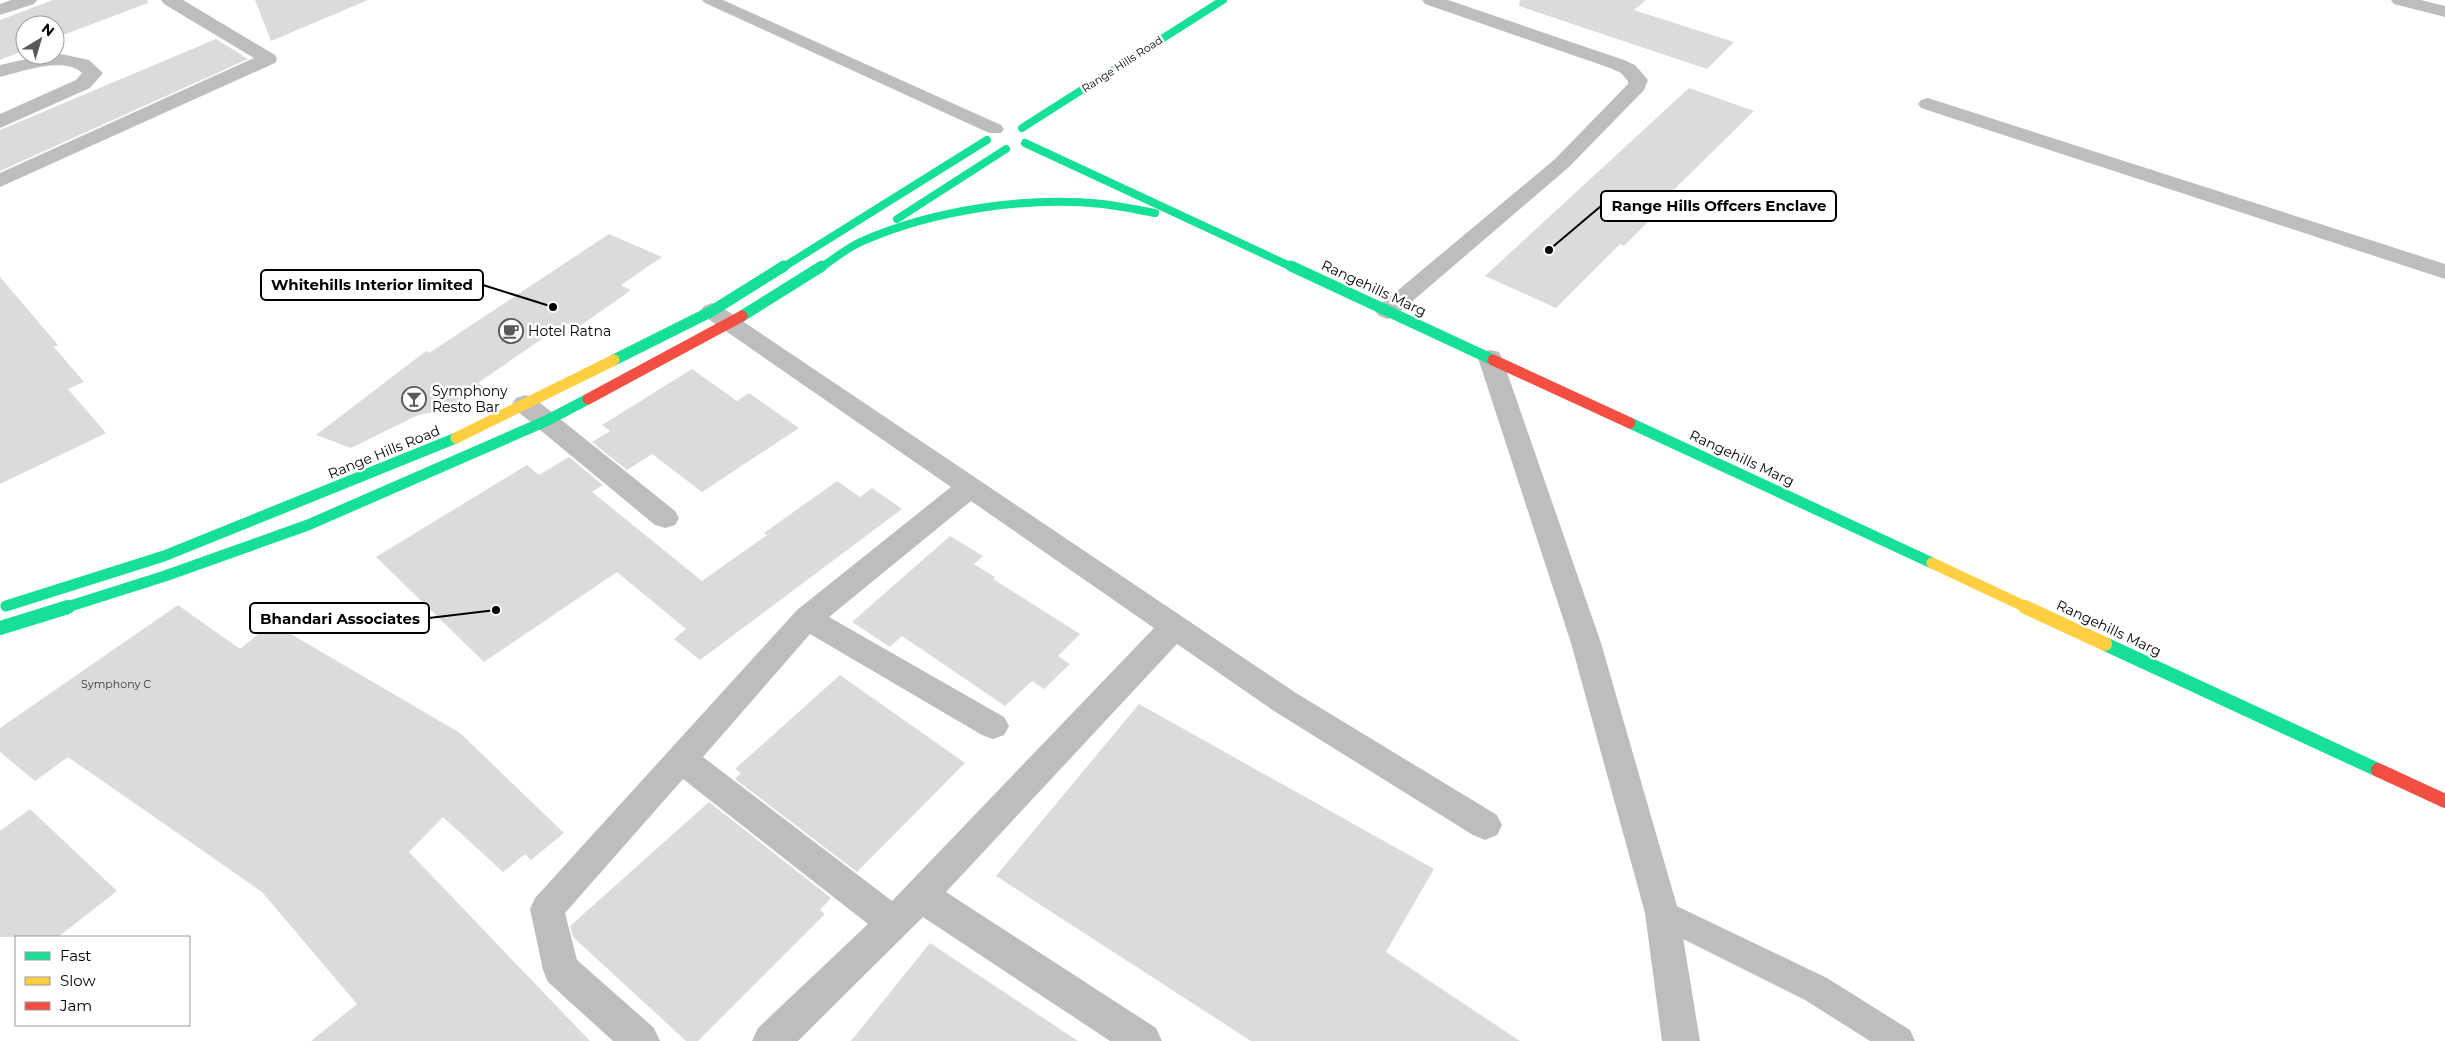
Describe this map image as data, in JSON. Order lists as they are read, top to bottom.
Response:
{
  "streets": {
    "main road": ["Range Hills Road", "Rangehills Marg"]
  },
  "places": {
    "other": ["Range Hills Offcers Enclave", "Whitehills Interior limited", "Bhandari Associates"],
    "cafe": ["Hotel Ratna"],
    "bar": ["Symphony Resto Bar"]
  },
  "house_numbers": ["Symphony C"],
  "legend": ["Fast", "Slow", "Jam"],
  "north": "top right"
}
